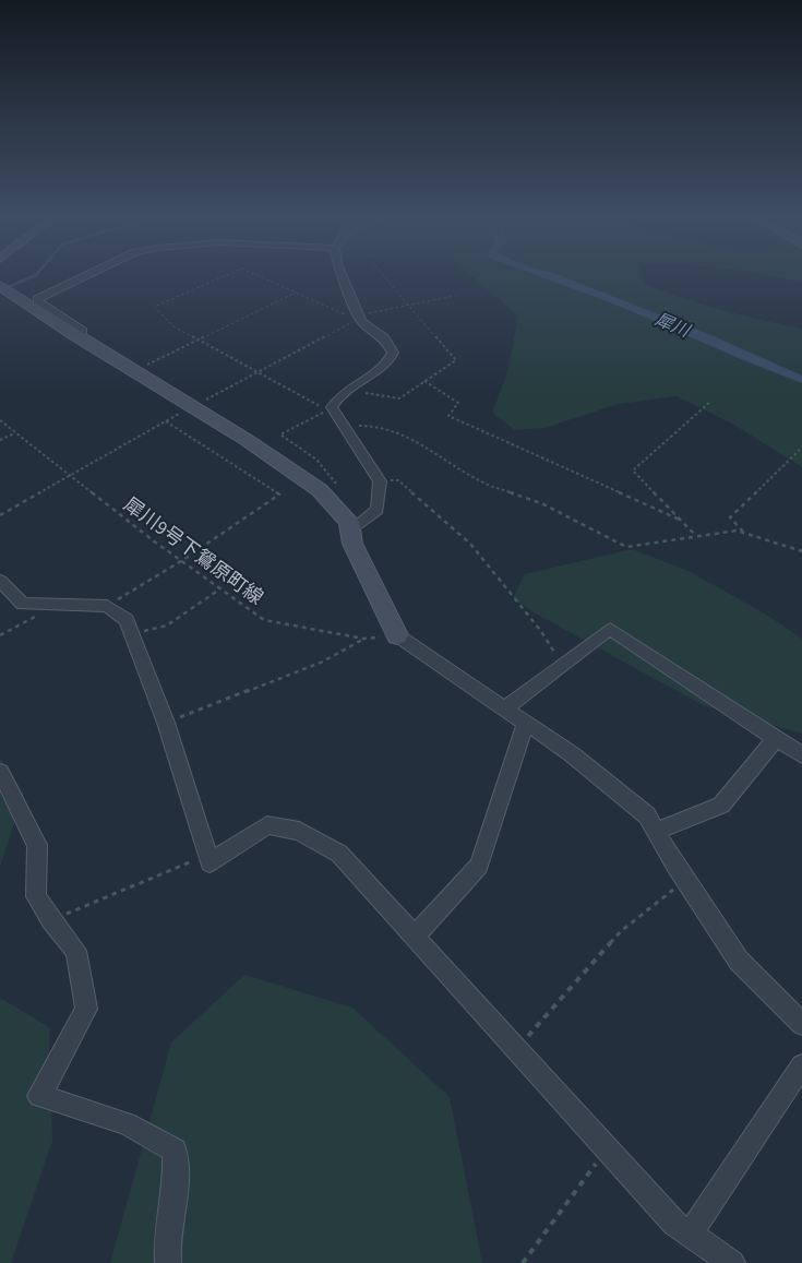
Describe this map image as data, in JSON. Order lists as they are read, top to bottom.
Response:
{
  "streets": {
    "path": ["犀川9号下鴛原町線"]
  },
  "water": ["犀川"]
}
